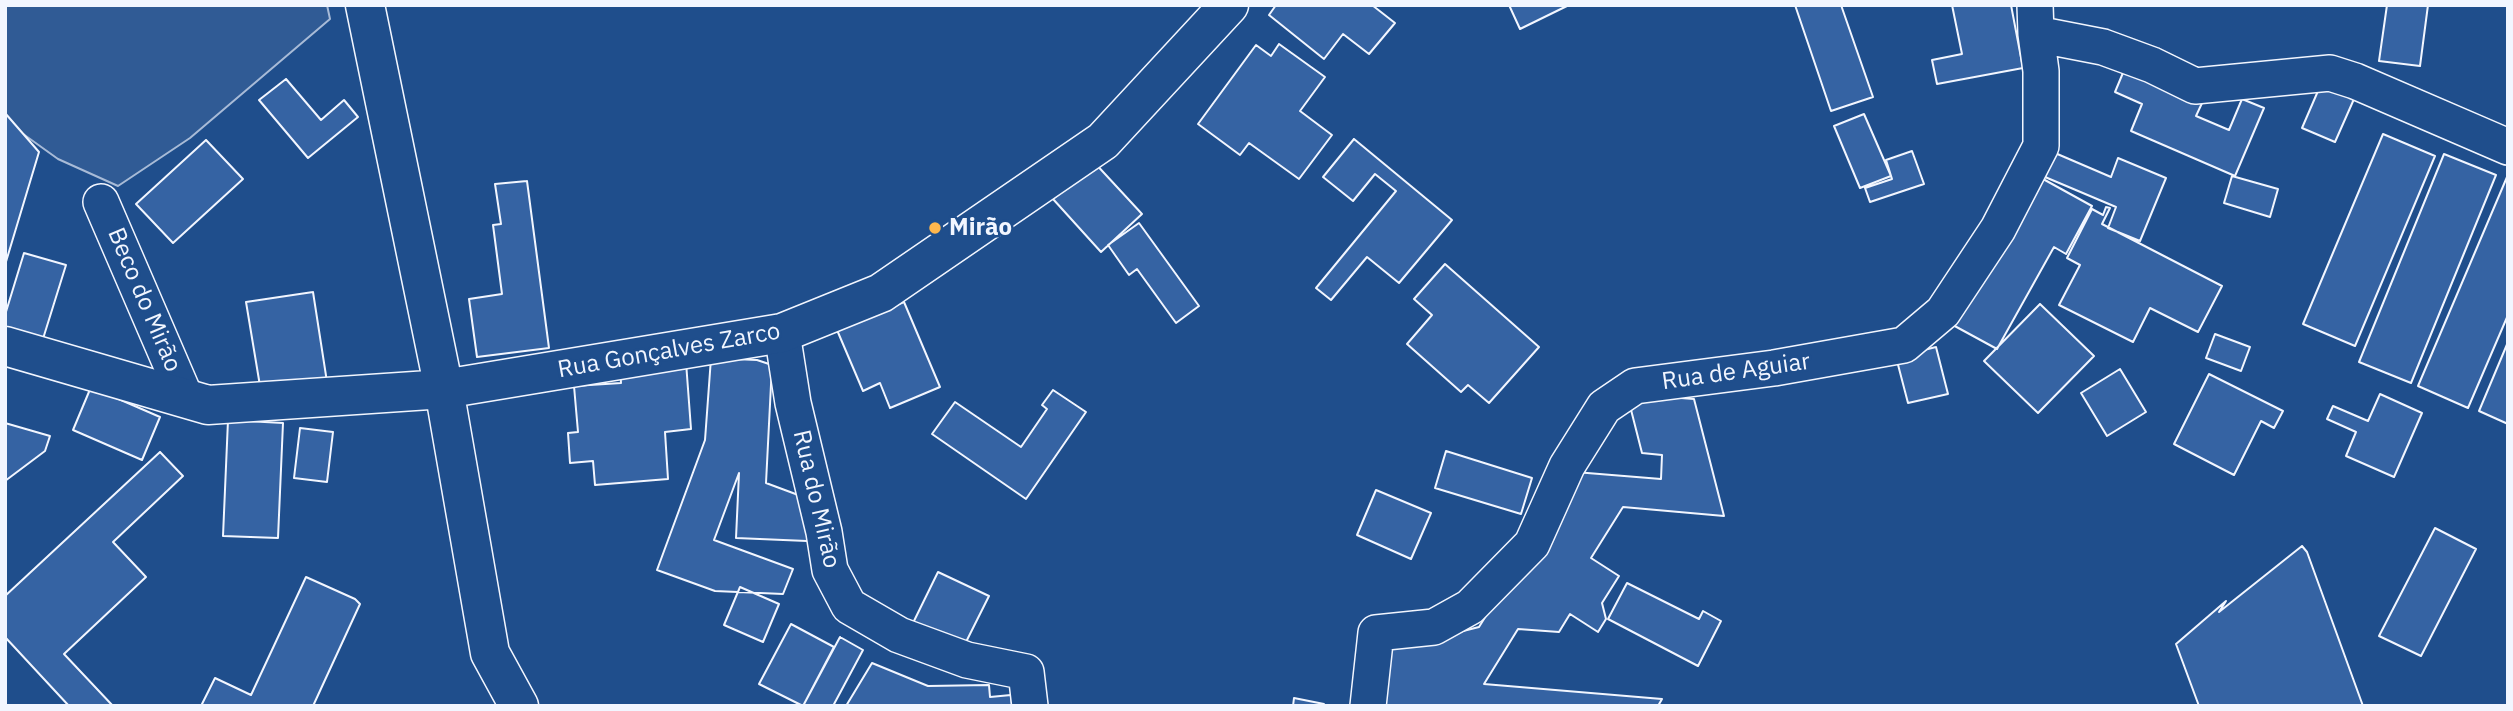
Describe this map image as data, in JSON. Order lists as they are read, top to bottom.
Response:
{
  "streets": {
    "street": [
      "Beco do Mirão",
      "Rua Gonçalves Zarco",
      "Rua de Aguiar",
      "Rua do Mirão"
    ]
  },
  "crossings": [
    ["Beco do Mirão", "Rua Gonçalves Zarco"],
    ["Rua Gonçalves Zarco", "Rua do Mirão"]
  ],
  "places": ["Mirão"]
}
